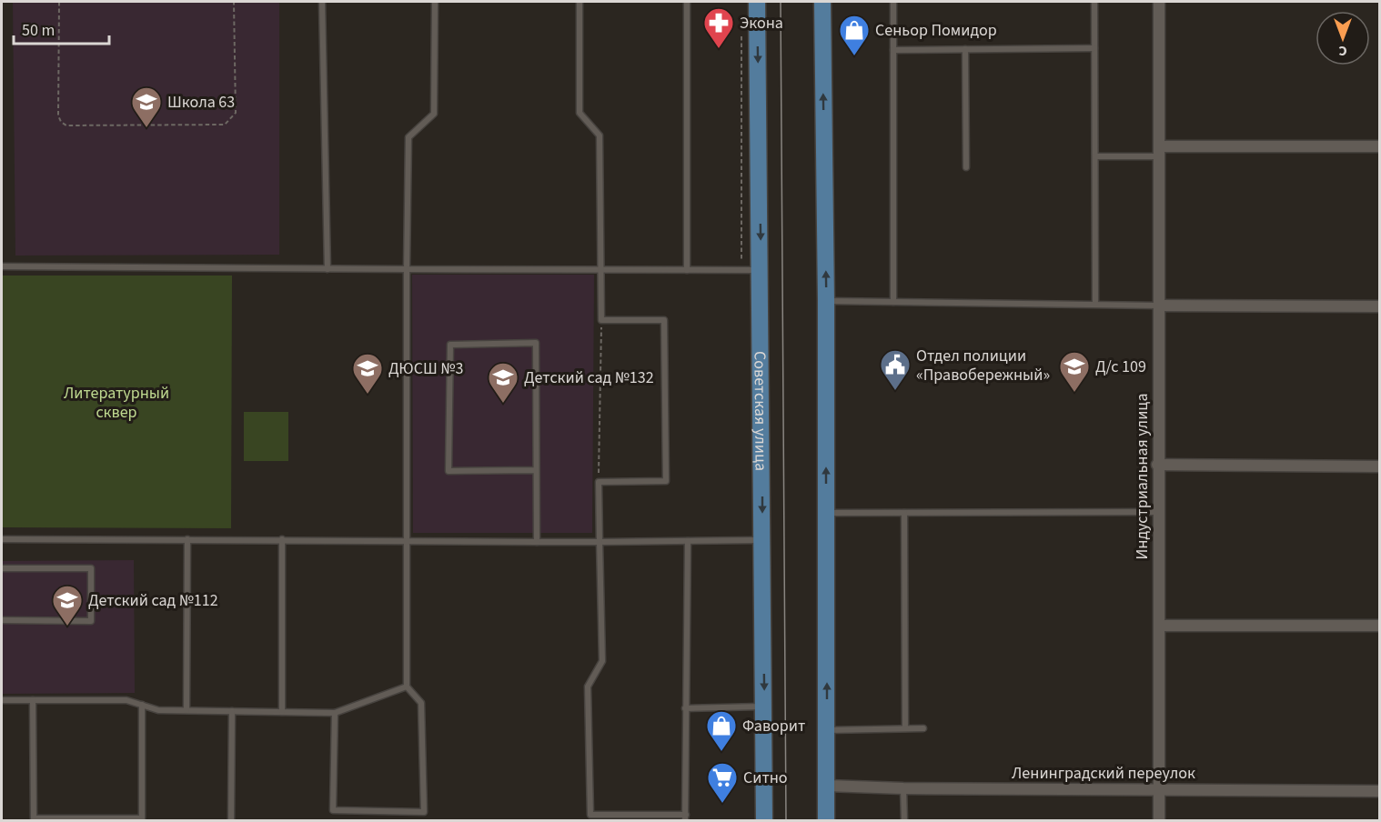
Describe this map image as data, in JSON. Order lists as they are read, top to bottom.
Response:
{
  "streets": {
    "main road": ["Советская улица"],
    "street": ["Индустриальная улица", "Ленинградский переулок"]
  },
  "crossings": [
    ["Индустриальная улица", "Ленинградский переулок"]
  ],
  "parks": ["Литературный сквер"],
  "places": {
    "pharmacy": ["Экона"],
    "shop": ["Сеньор Помидор", "Фаворит"],
    "school or university": [
      "Школа 63",
      "Д/с 109",
      "ДЮСШ №3",
      "Детский сад №132",
      "Детский сад №112"
    ],
    "public building": ["Отдел полиции «Правобережный»"],
    "supermarket": ["Ситно"]
  },
  "scale_bar": "50 m",
  "north": "bottom"
}
